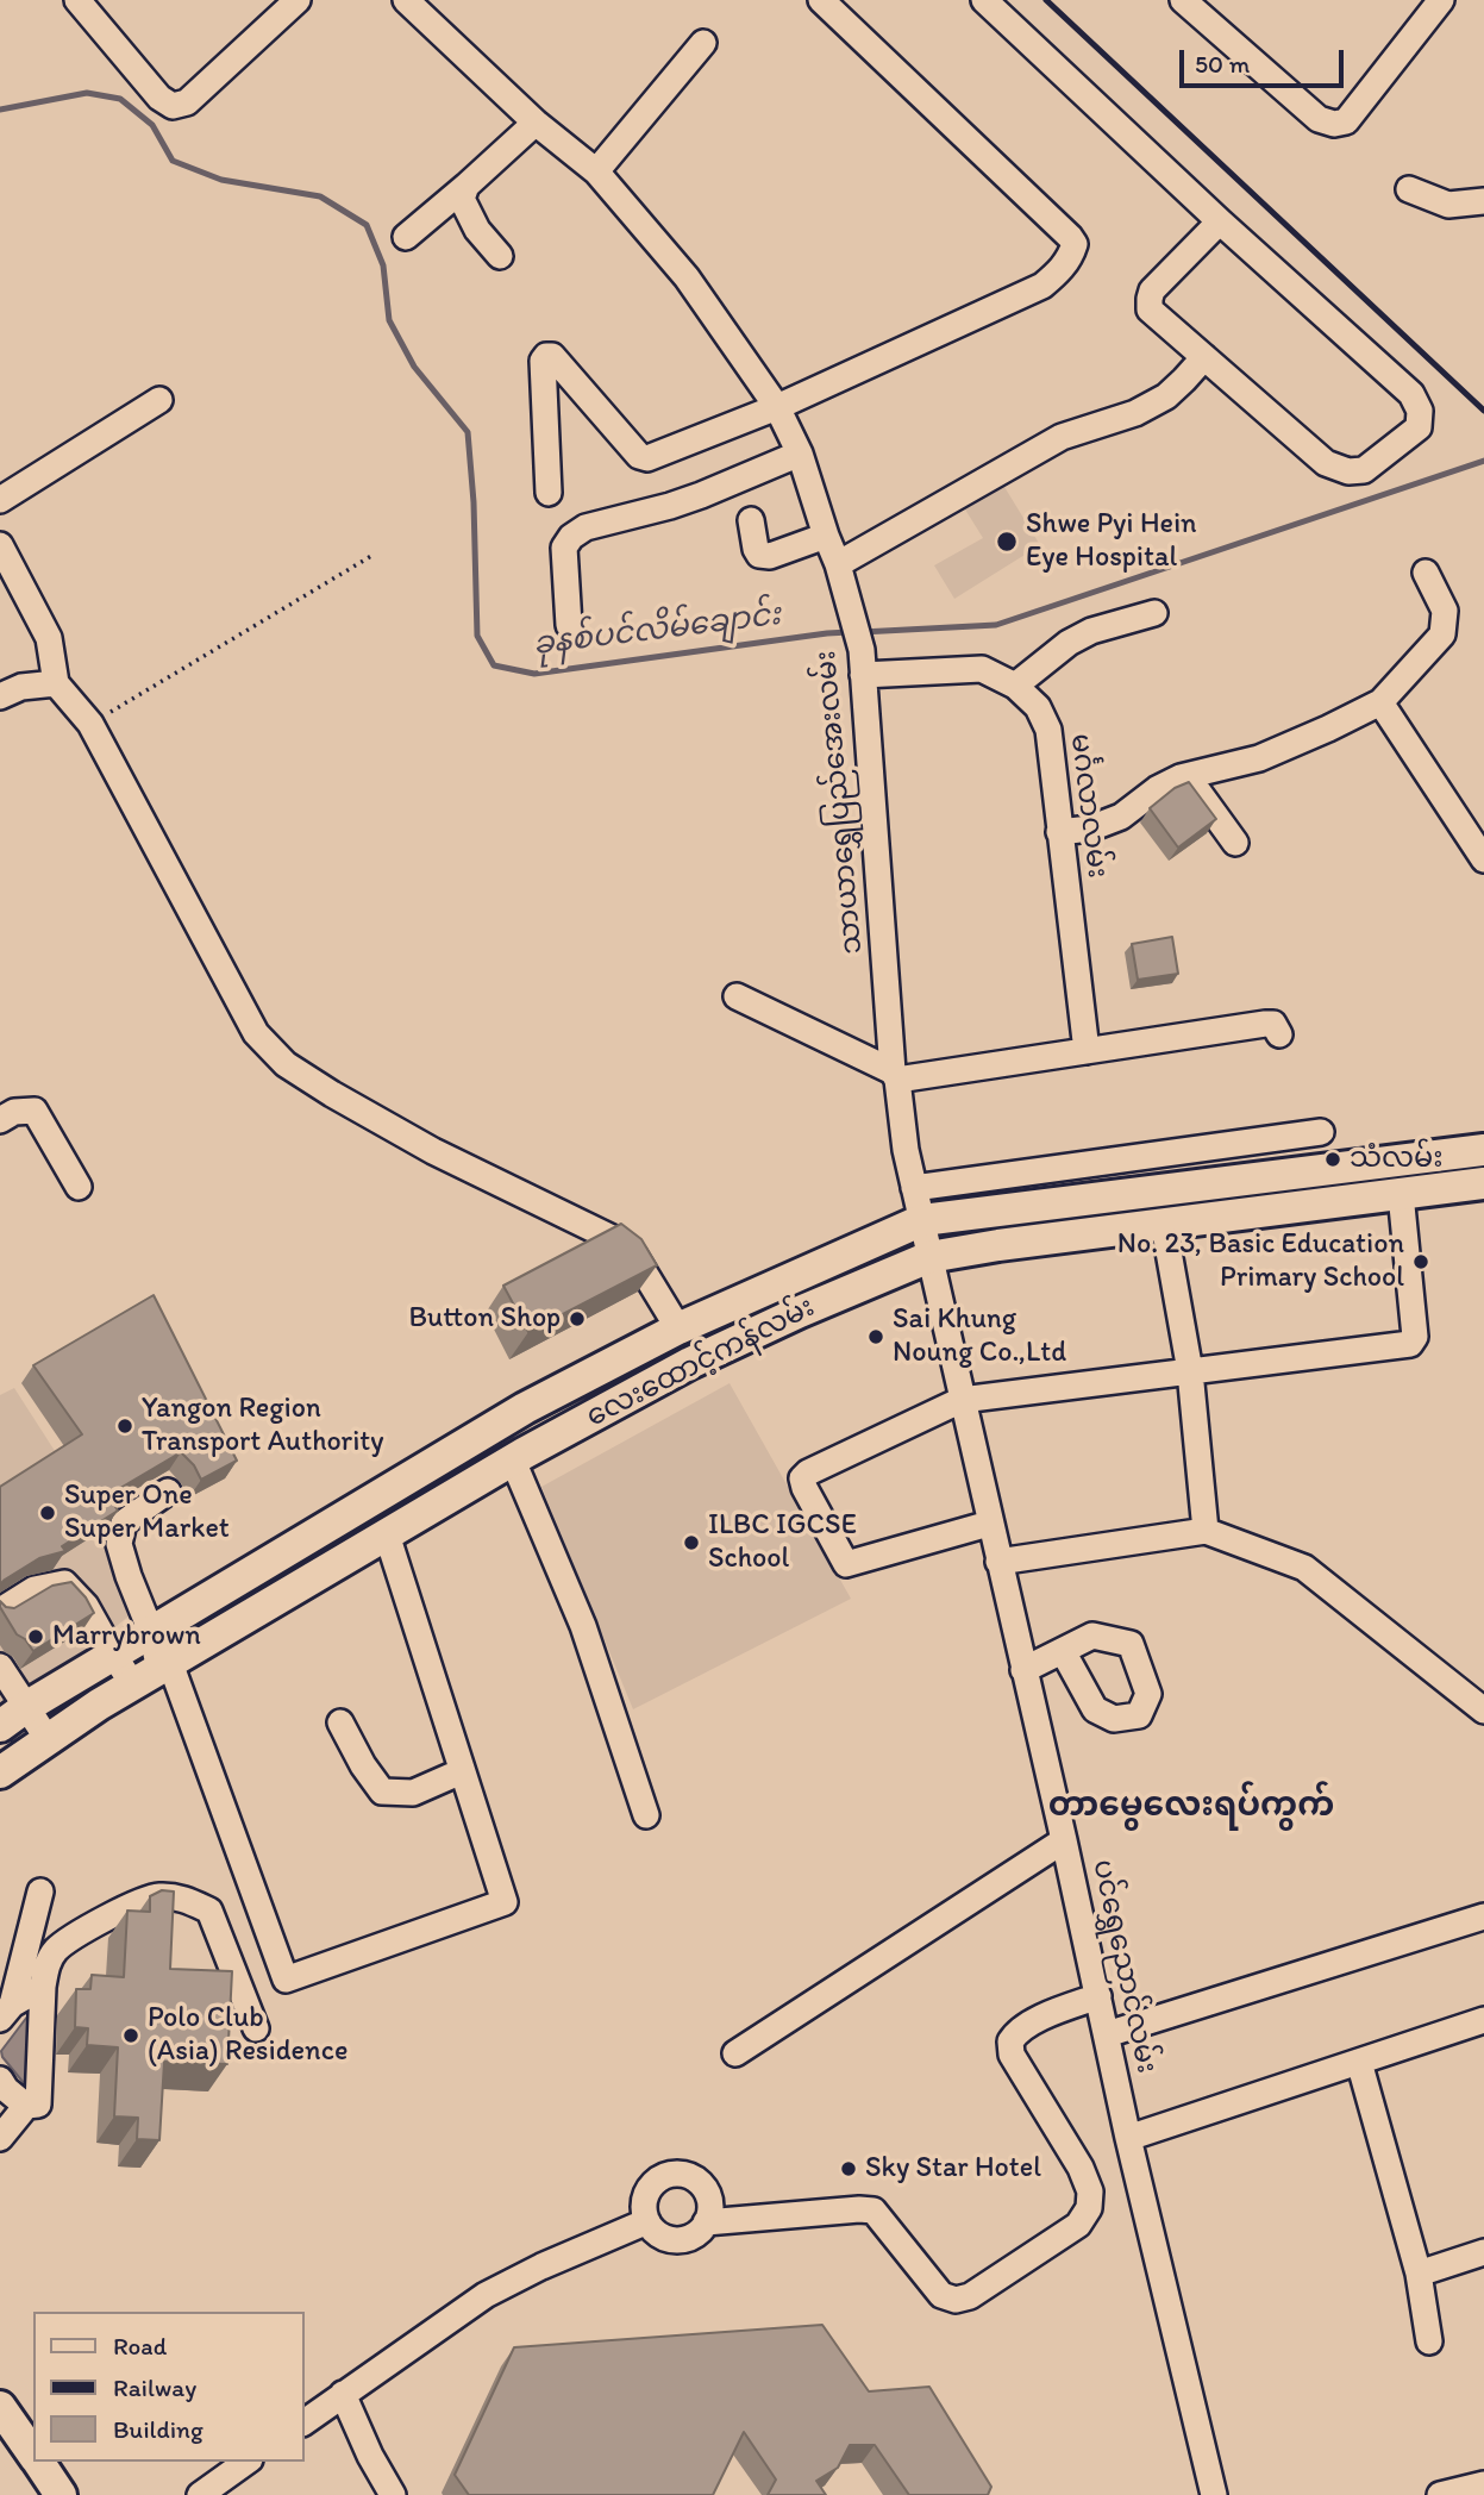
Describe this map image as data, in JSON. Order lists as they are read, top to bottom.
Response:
{
  "streets": {
    "main road": ["လေးထောင့်ကန်လမ်း"],
    "street": ["သာယာရွှေပြည်အေးလမ်း", "မင်္ဂလာလမ်း", "ပင်ရွှေညောင်လမ်း"]
  },
  "crossings": [
    ["သာယာရွှေပြည်အေးလမ်း", "မင်္ဂလာလမ်း"],
    ["သာယာရွှေပြည်အေးလမ်း", "လေးထောင့်ကန်လမ်း"],
    ["သာယာရွှေပြည်အေးလမ်း", "ပင်ရွှေညောင်လမ်း"],
    ["လေးထောင့်ကန်လမ်း", "ပင်ရွှေညောင်လမ်း"]
  ],
  "districts": ["တာမွေလေးရပ်ကွက်"],
  "water": ["ခုနစ်ပင်လိမ်ချောင်း"],
  "places": [
    "Shwe Pyi Hein Eye Hospital",
    "သံလမ်း",
    "No. 23, Basic Education Primary School",
    "Button Shop",
    "Sai Khung Noung Co.,Ltd",
    "Yangon Region Transport Authority",
    "Super One Super Market",
    "ILBC IGCSE School",
    "Marrybrown",
    "Polo Club (Asia) Residence",
    "Sky Star Hotel"
  ],
  "legend": ["Road", "Railway", "Building"],
  "scale_bar": "50 m"
}
